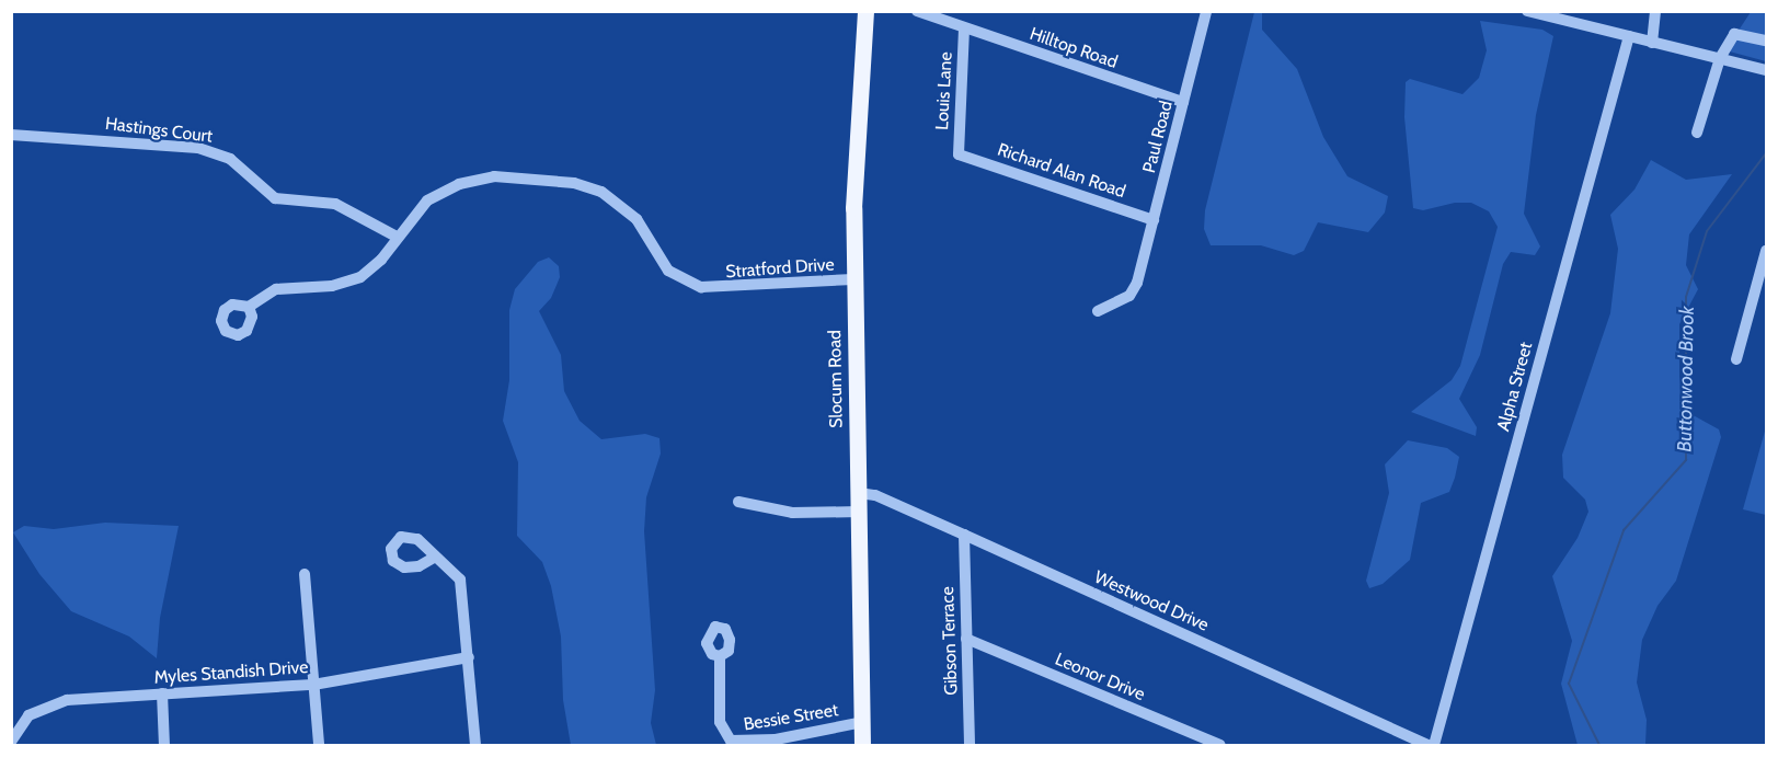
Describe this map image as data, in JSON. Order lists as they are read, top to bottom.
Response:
{
  "streets": {
    "main road": ["Slocum Road"],
    "street": [
      "Hilltop Road",
      "Louis Lane",
      "Hastings Court",
      "Paul Road",
      "Richard Alan Road",
      "Stratford Drive",
      "Alpha Street",
      "Westwood Drive",
      "Gibson Terrace",
      "Myles Standish Drive",
      "Leonor Drive",
      "Bessie Street"
    ]
  },
  "crossings": [
    ["Hilltop Road", "Louis Lane"],
    ["Hilltop Road", "Paul Road"],
    ["Louis Lane", "Richard Alan Road"],
    ["Hastings Court", "Stratford Drive"],
    ["Paul Road", "Richard Alan Road"],
    ["Stratford Drive", "Slocum Road"],
    ["Slocum Road", "Westwood Drive"],
    ["Slocum Road", "Bessie Street"],
    ["Westwood Drive", "Gibson Terrace"],
    ["Gibson Terrace", "Leonor Drive"]
  ],
  "water": ["Buttonwood Brook"]
}
